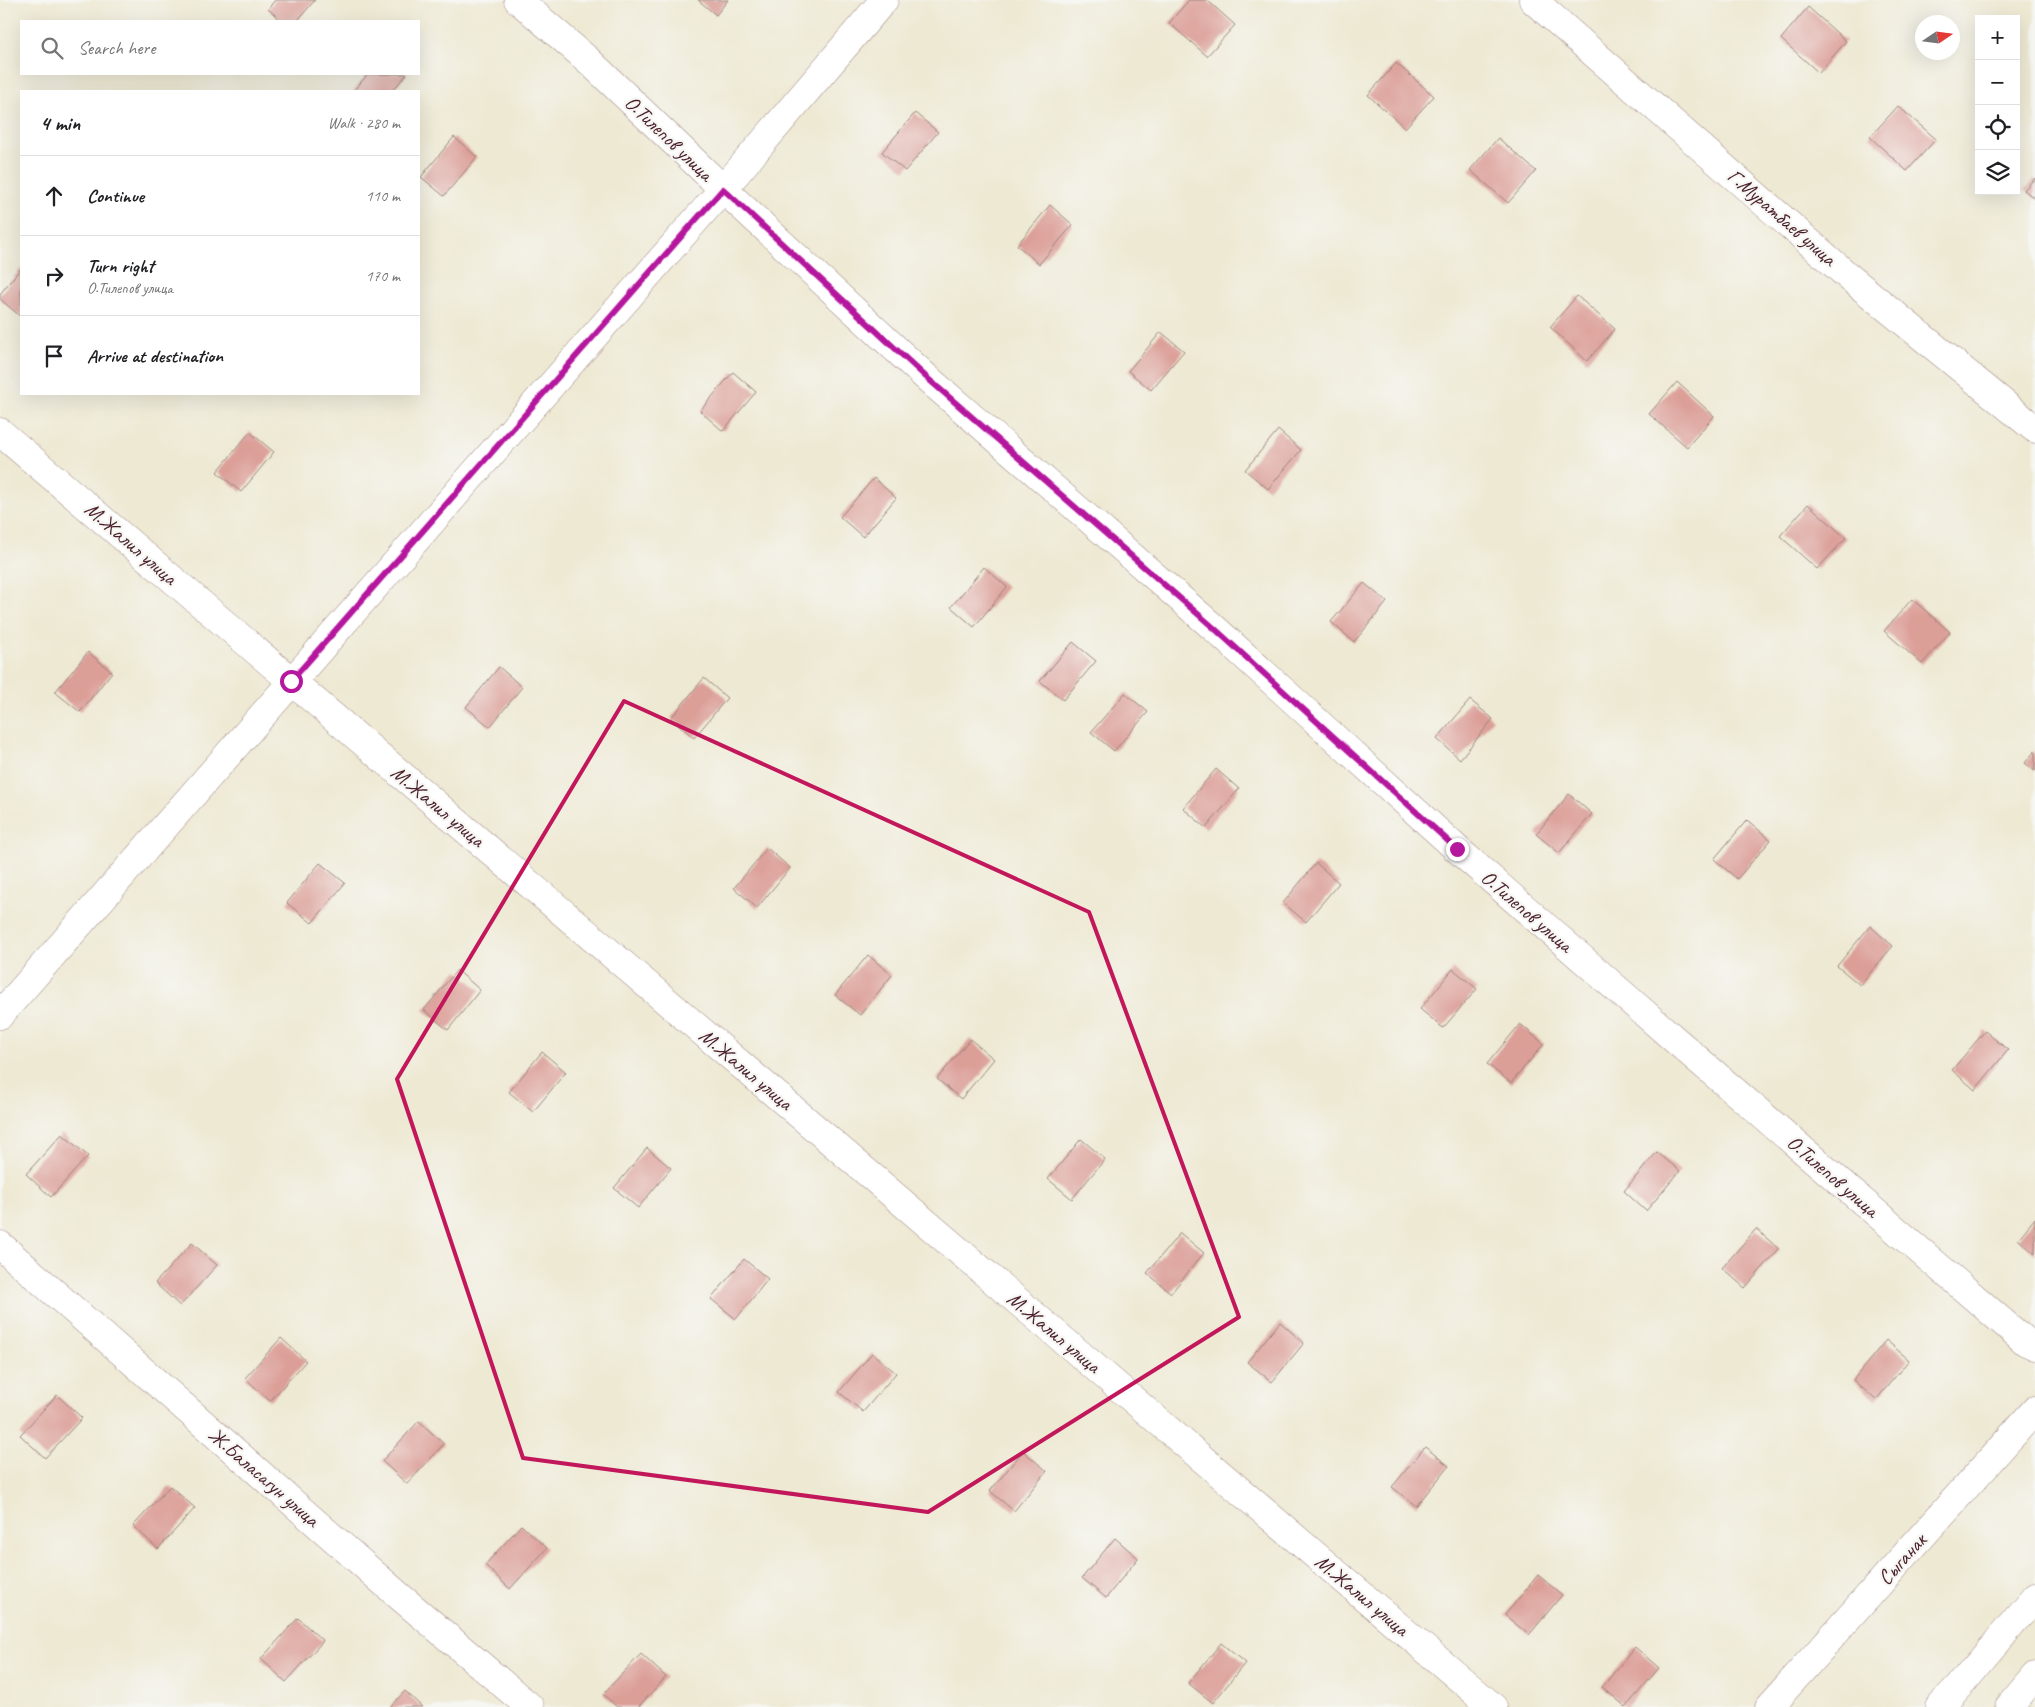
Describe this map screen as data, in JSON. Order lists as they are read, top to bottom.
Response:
{
  "streets": {
    "main road": [
      "О.Тилепов улица",
      "Г.Муратбаев улица",
      "М.Жалил улица",
      "Ж.Баласагун улица",
      "Сыганак"
    ]
  },
  "north": "right",
  "page": {
    "map_buttons": ["+", "−"],
    "search": "Search here",
    "heading": ["4 min", "Walk · 280 m"],
    "list": [
      ["Continue", "110 m"],
      ["Turn right", "О.Тилепов улица", "170 m"],
      "Arrive at destination"
    ]
  }
}
